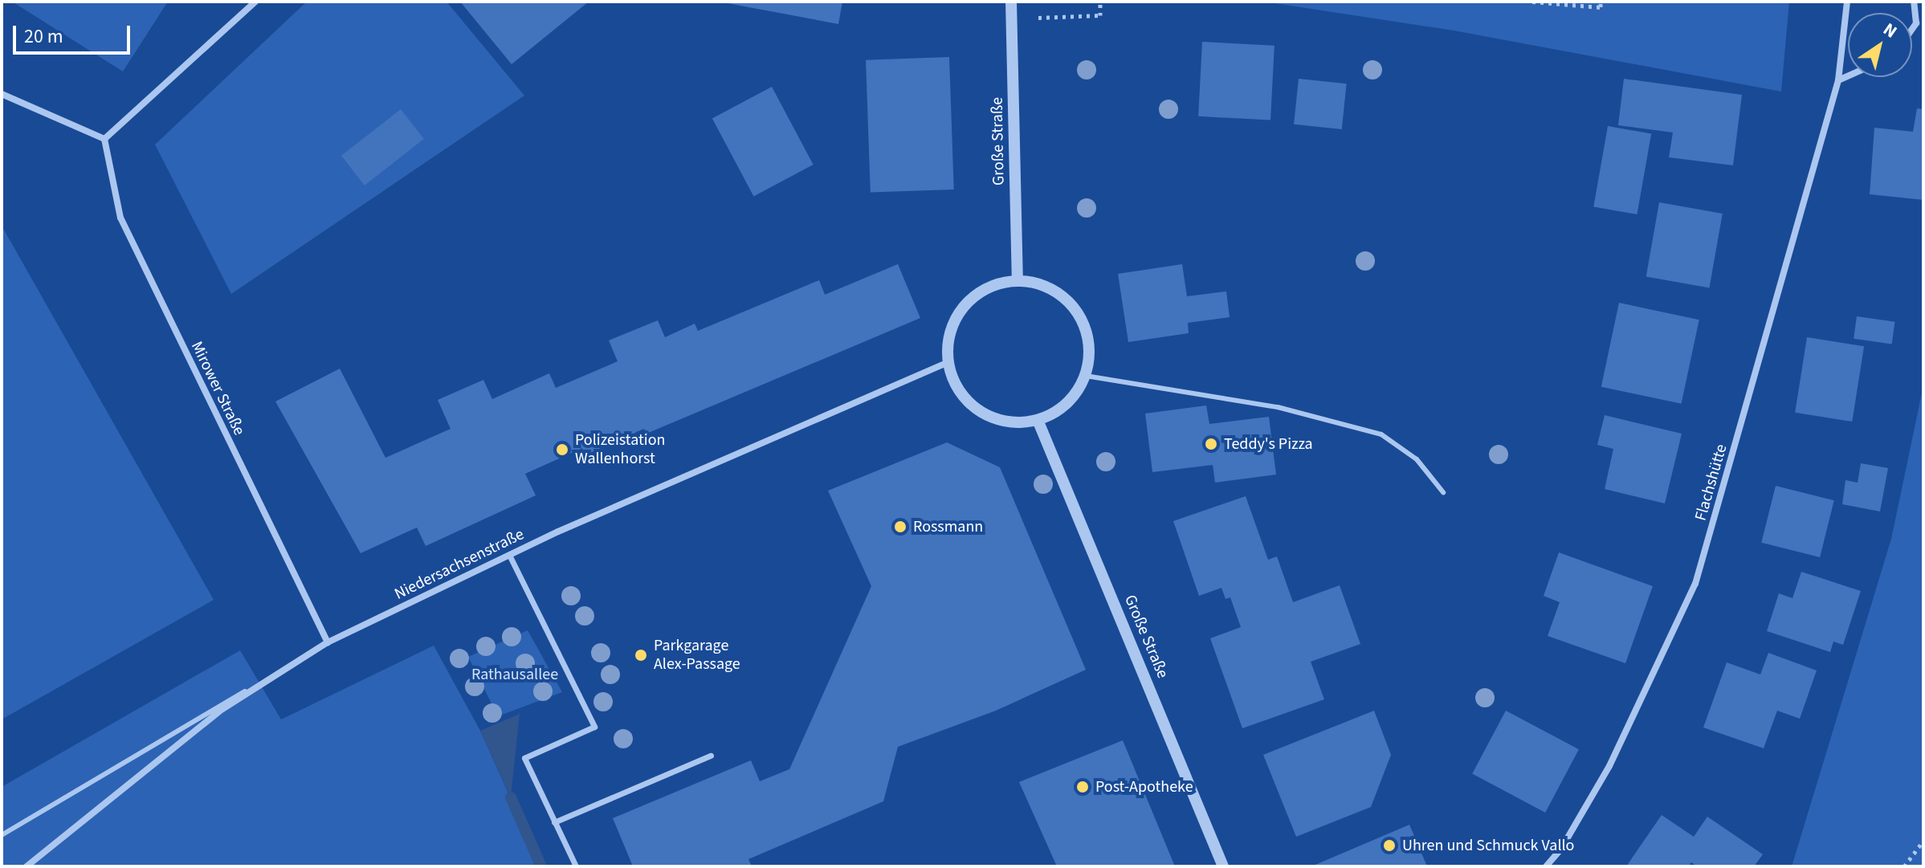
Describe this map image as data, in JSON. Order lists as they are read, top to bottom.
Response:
{
  "streets": {
    "street": [
      "Große Straße",
      "Mirower Straße",
      "Flachshütte",
      "Niedersachsenstraße"
    ]
  },
  "crossings": [
    ["Große Straße", "Niedersachsenstraße"],
    ["Mirower Straße", "Niedersachsenstraße"]
  ],
  "parks": ["Rathausallee"],
  "places": [
    "Teddy's Pizza",
    "Polizeistation Wallenhorst",
    "Rossmann",
    "Parkgarage Alex-Passage",
    "Post-Apotheke",
    "Uhren und Schmuck Vallo"
  ],
  "scale_bar": "20 m",
  "north": "top right"
}
